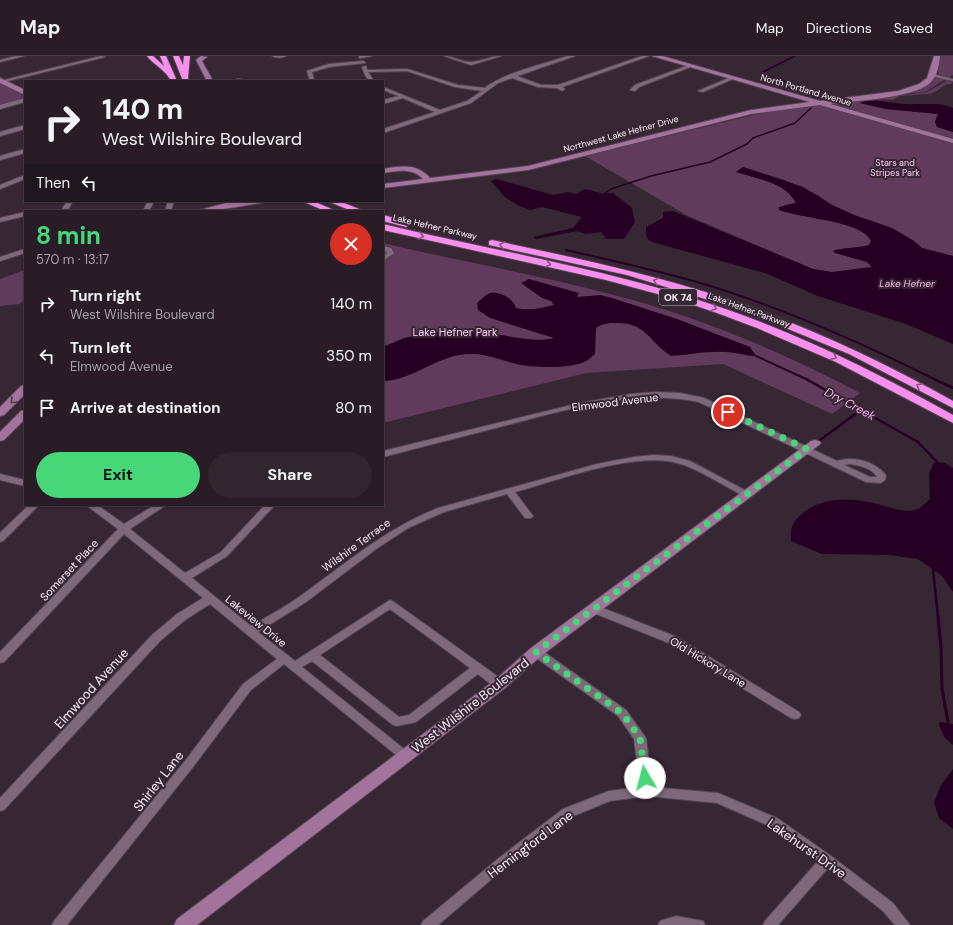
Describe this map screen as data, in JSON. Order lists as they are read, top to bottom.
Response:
{
  "streets": {
    "highway": ["Lake Hefner Parkway", "OK 74"],
    "street": [
      "North Portland Avenue",
      "Northwest Lake Hefner Drive",
      "Elmwood Avenue",
      "Wilshire Terrace",
      "Somerset Place",
      "Lakeview Drive",
      "Old Hickory Lane",
      "West Wilshire Boulevard",
      "Shirley Lane",
      "Hemingford Lane",
      "Lakehurst Drive"
    ]
  },
  "crossings": [
    ["North Portland Avenue", "Northwest Lake Hefner Drive"],
    ["Elmwood Avenue", "Lakeview Drive"],
    ["Elmwood Avenue", "West Wilshire Boulevard"],
    ["Wilshire Terrace", "Lakeview Drive"],
    ["Wilshire Terrace", "West Wilshire Boulevard"],
    ["Somerset Place", "Lakeview Drive"],
    ["Lakeview Drive", "West Wilshire Boulevard"],
    ["Lakeview Drive", "Shirley Lane"],
    ["Old Hickory Lane", "West Wilshire Boulevard"],
    ["Hemingford Lane", "Lakehurst Drive"]
  ],
  "water": ["Lake Hefner", "Dry Creek"],
  "parks": ["Stars and Stripes Park", "Lake Hefner Park"],
  "page": {
    "header": "Map",
    "nav": ["Map", "Directions", "Saved"],
    "turn": ["140 m", "West Wilshire Boulevard"],
    "then": "Then",
    "heading": ["8 min", "570 m · 13:17"],
    "list": [
      {
        "name": "Turn right",
        "note": "West Wilshire Boulevard",
        "value": "140 m"
      },
      {
        "name": "Turn left",
        "note": "Elmwood Avenue",
        "value": "350 m"
      },
      {
        "name": "Arrive at destination",
        "value": "80 m"
      }
    ],
    "buttons": ["Exit", "Share"]
  }
}
